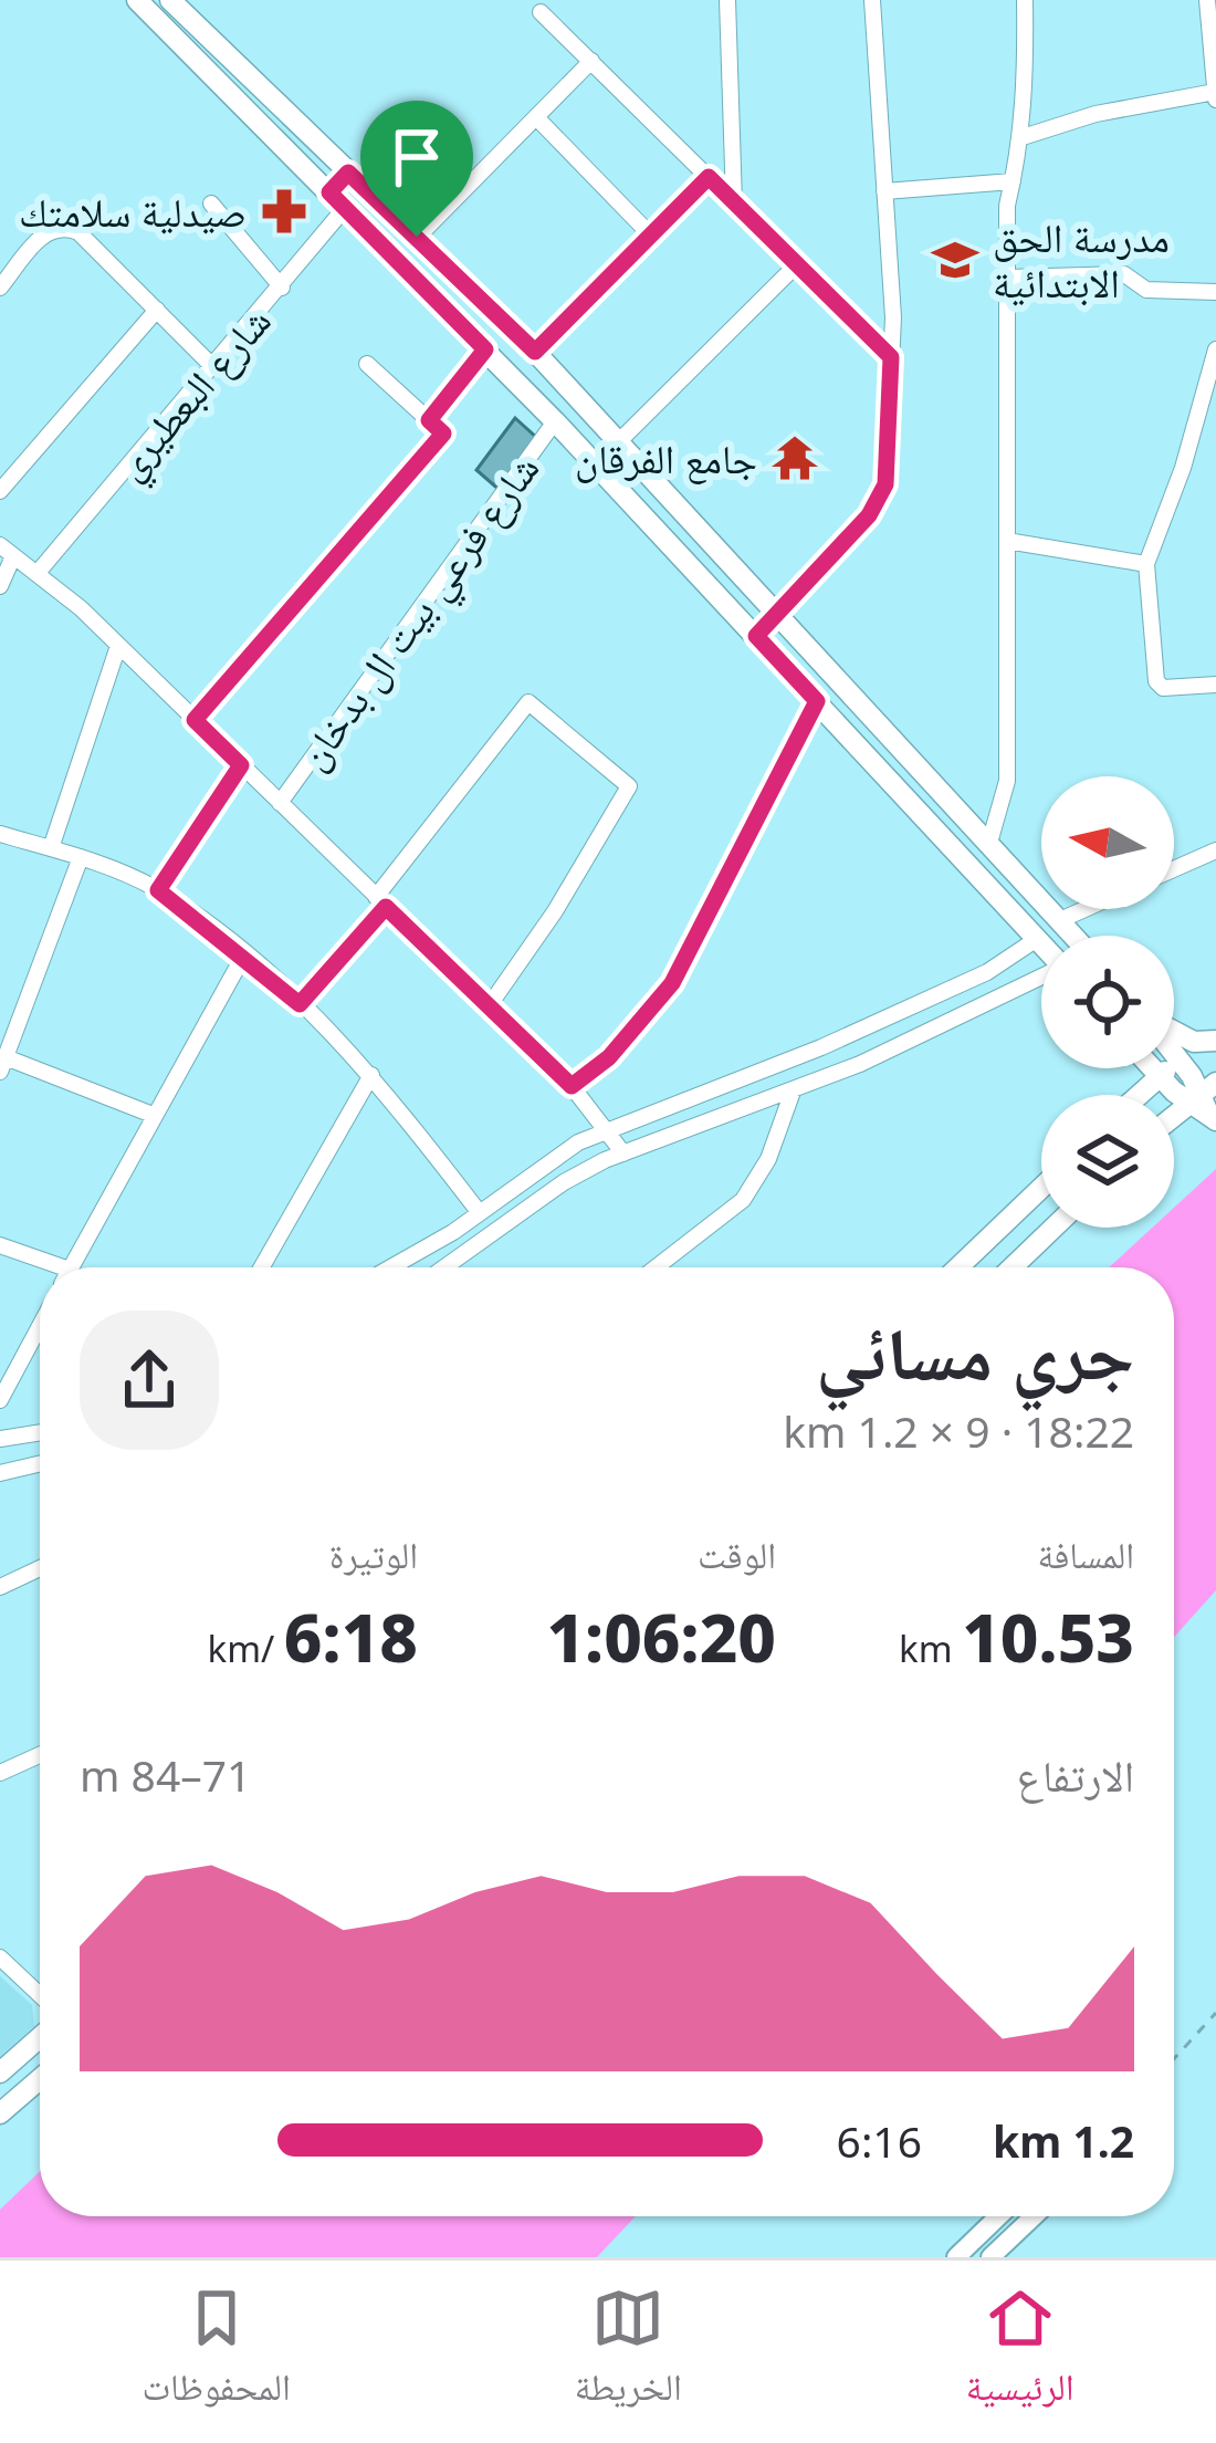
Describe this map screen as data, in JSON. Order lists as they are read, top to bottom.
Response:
{
  "streets": {
    "street": ["شارع البعطيري", "شارع فرعي بيت ال بدخان"]
  },
  "places": {
    "pharmacy": ["صيدلية سلامتك"],
    "school or university": ["مدرسة الحق الابتدائية"],
    "temple": ["جامع الفرقان"]
  },
  "north": "left",
  "page": {
    "heading": ["جري مسائي", "18:22 · 9 × 1.2 km"],
    "stats": [
      ["المسافة", "10.53 km"],
      ["الوقت", "1:06:20"],
      ["الوتيرة", "6:18 /km"]
    ],
    "chart": ["الارتفاع", "71–84 m"],
    "list": [
      {
        "name": "1.2 km",
        "note": "6:16"
      }
    ],
    "tabs": ["الرئيسية", "الخريطة", "المحفوظات"]
  }
}
